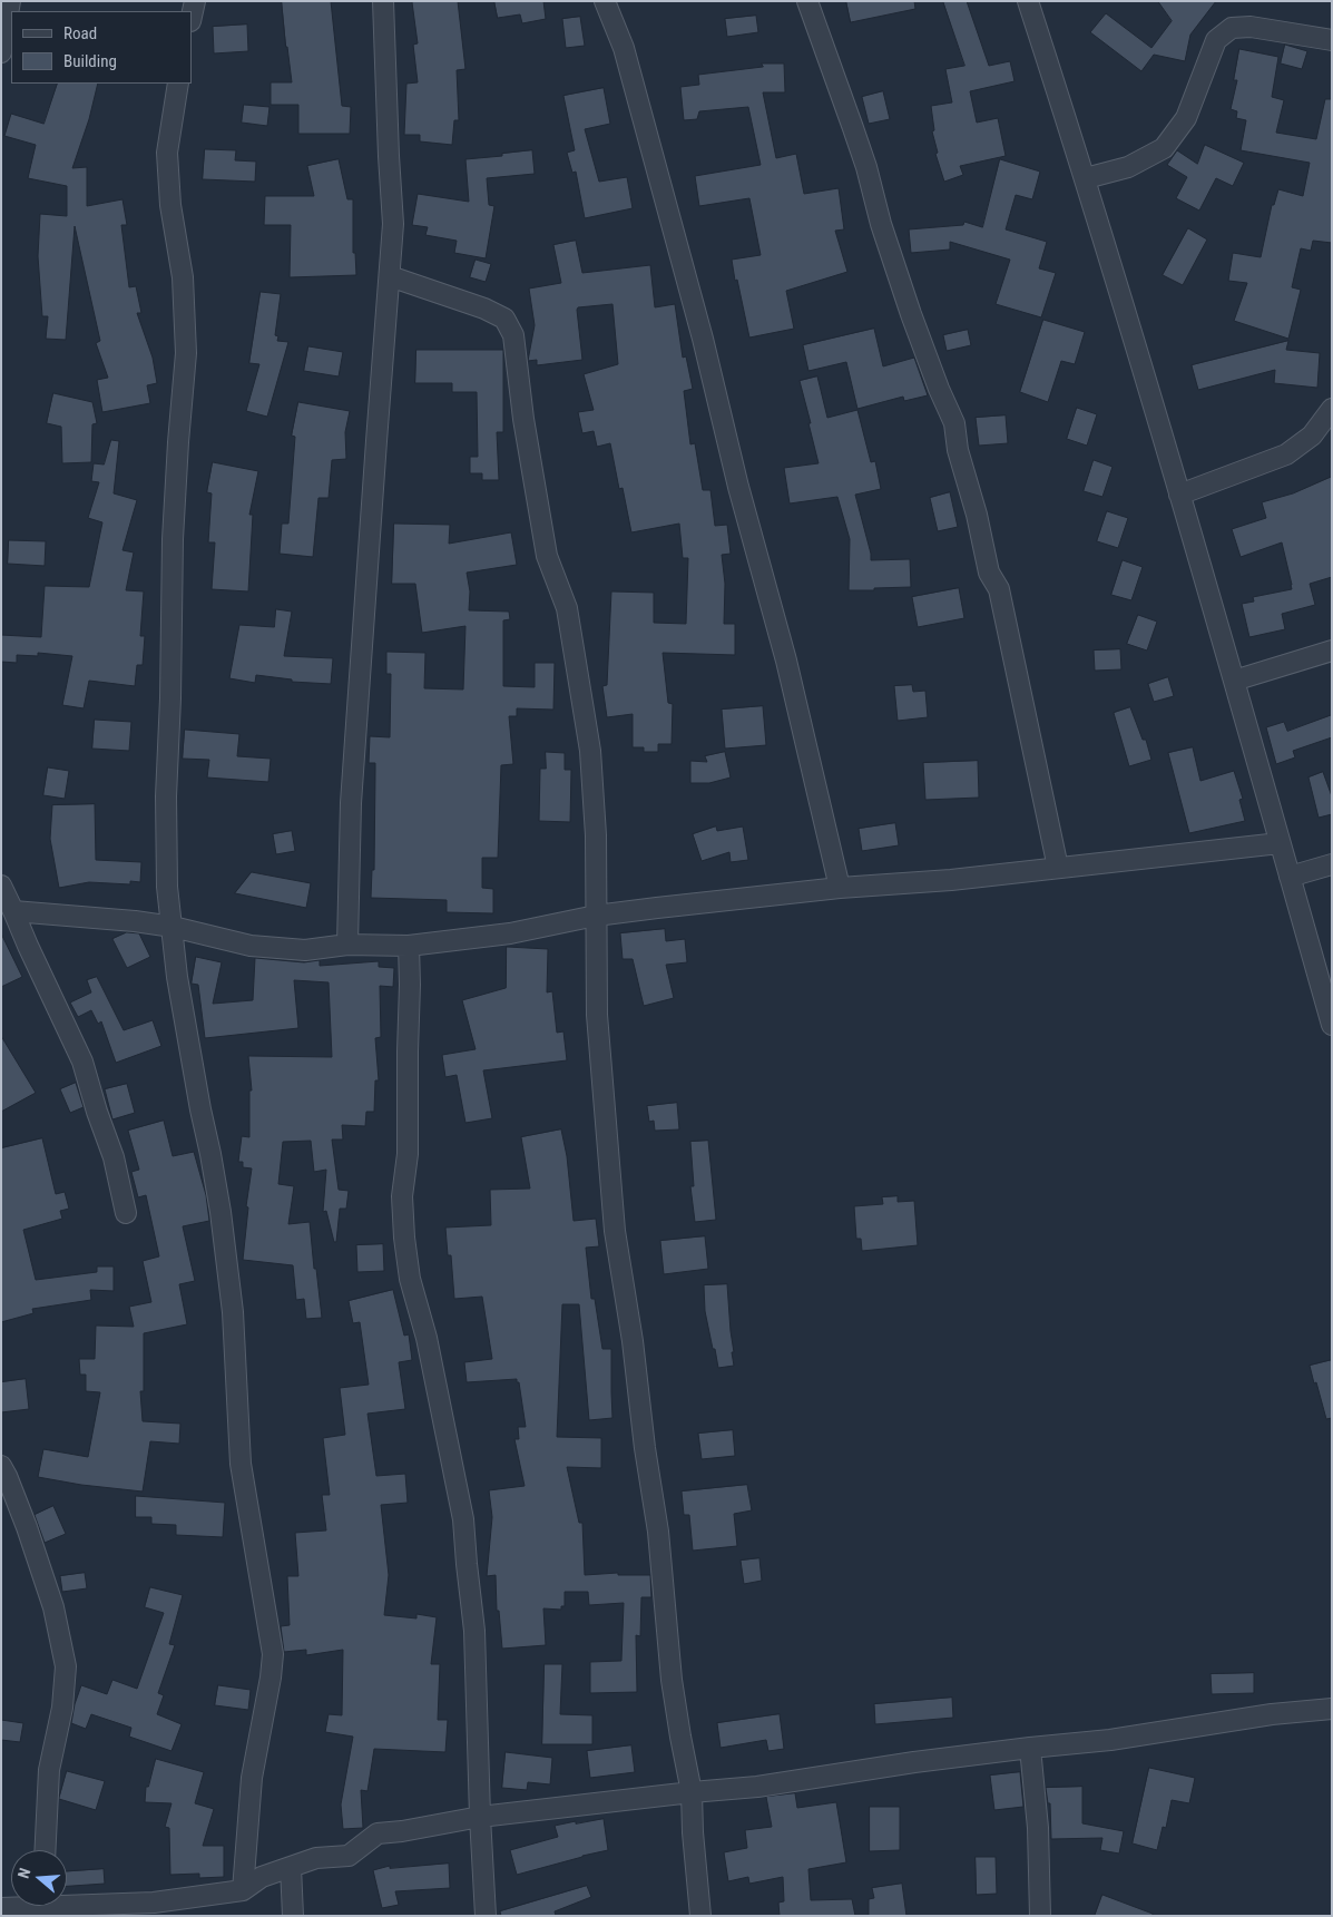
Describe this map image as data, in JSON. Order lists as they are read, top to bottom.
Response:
{
  "legend": ["Road", "Building"],
  "north": "left"
}
